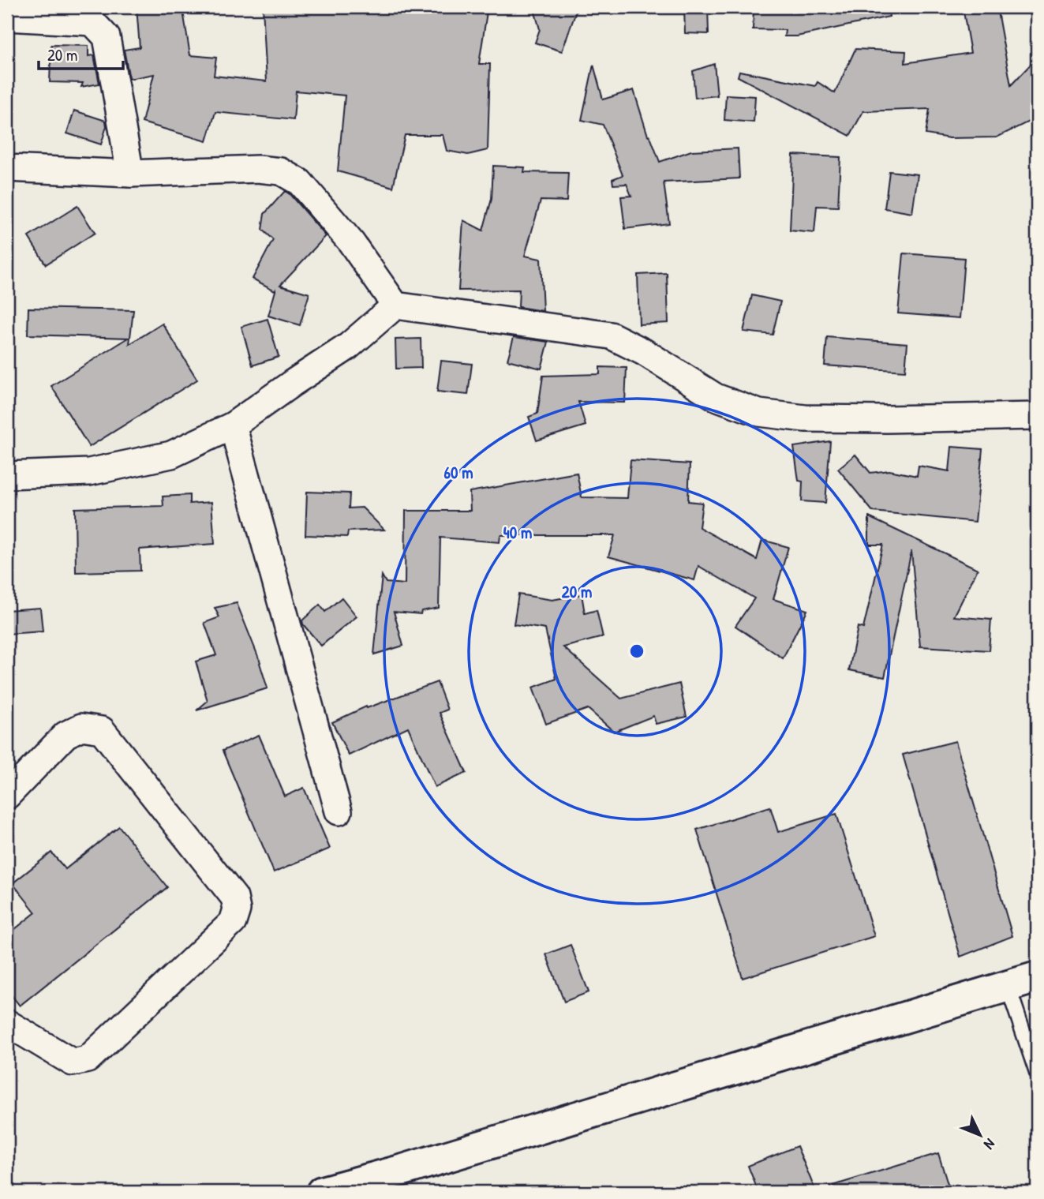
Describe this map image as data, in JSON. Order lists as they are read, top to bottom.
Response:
{
  "scale_bar": "20 m",
  "north": "bottom right",
  "rings": ["60 m", "40 m", "20 m"]
}
